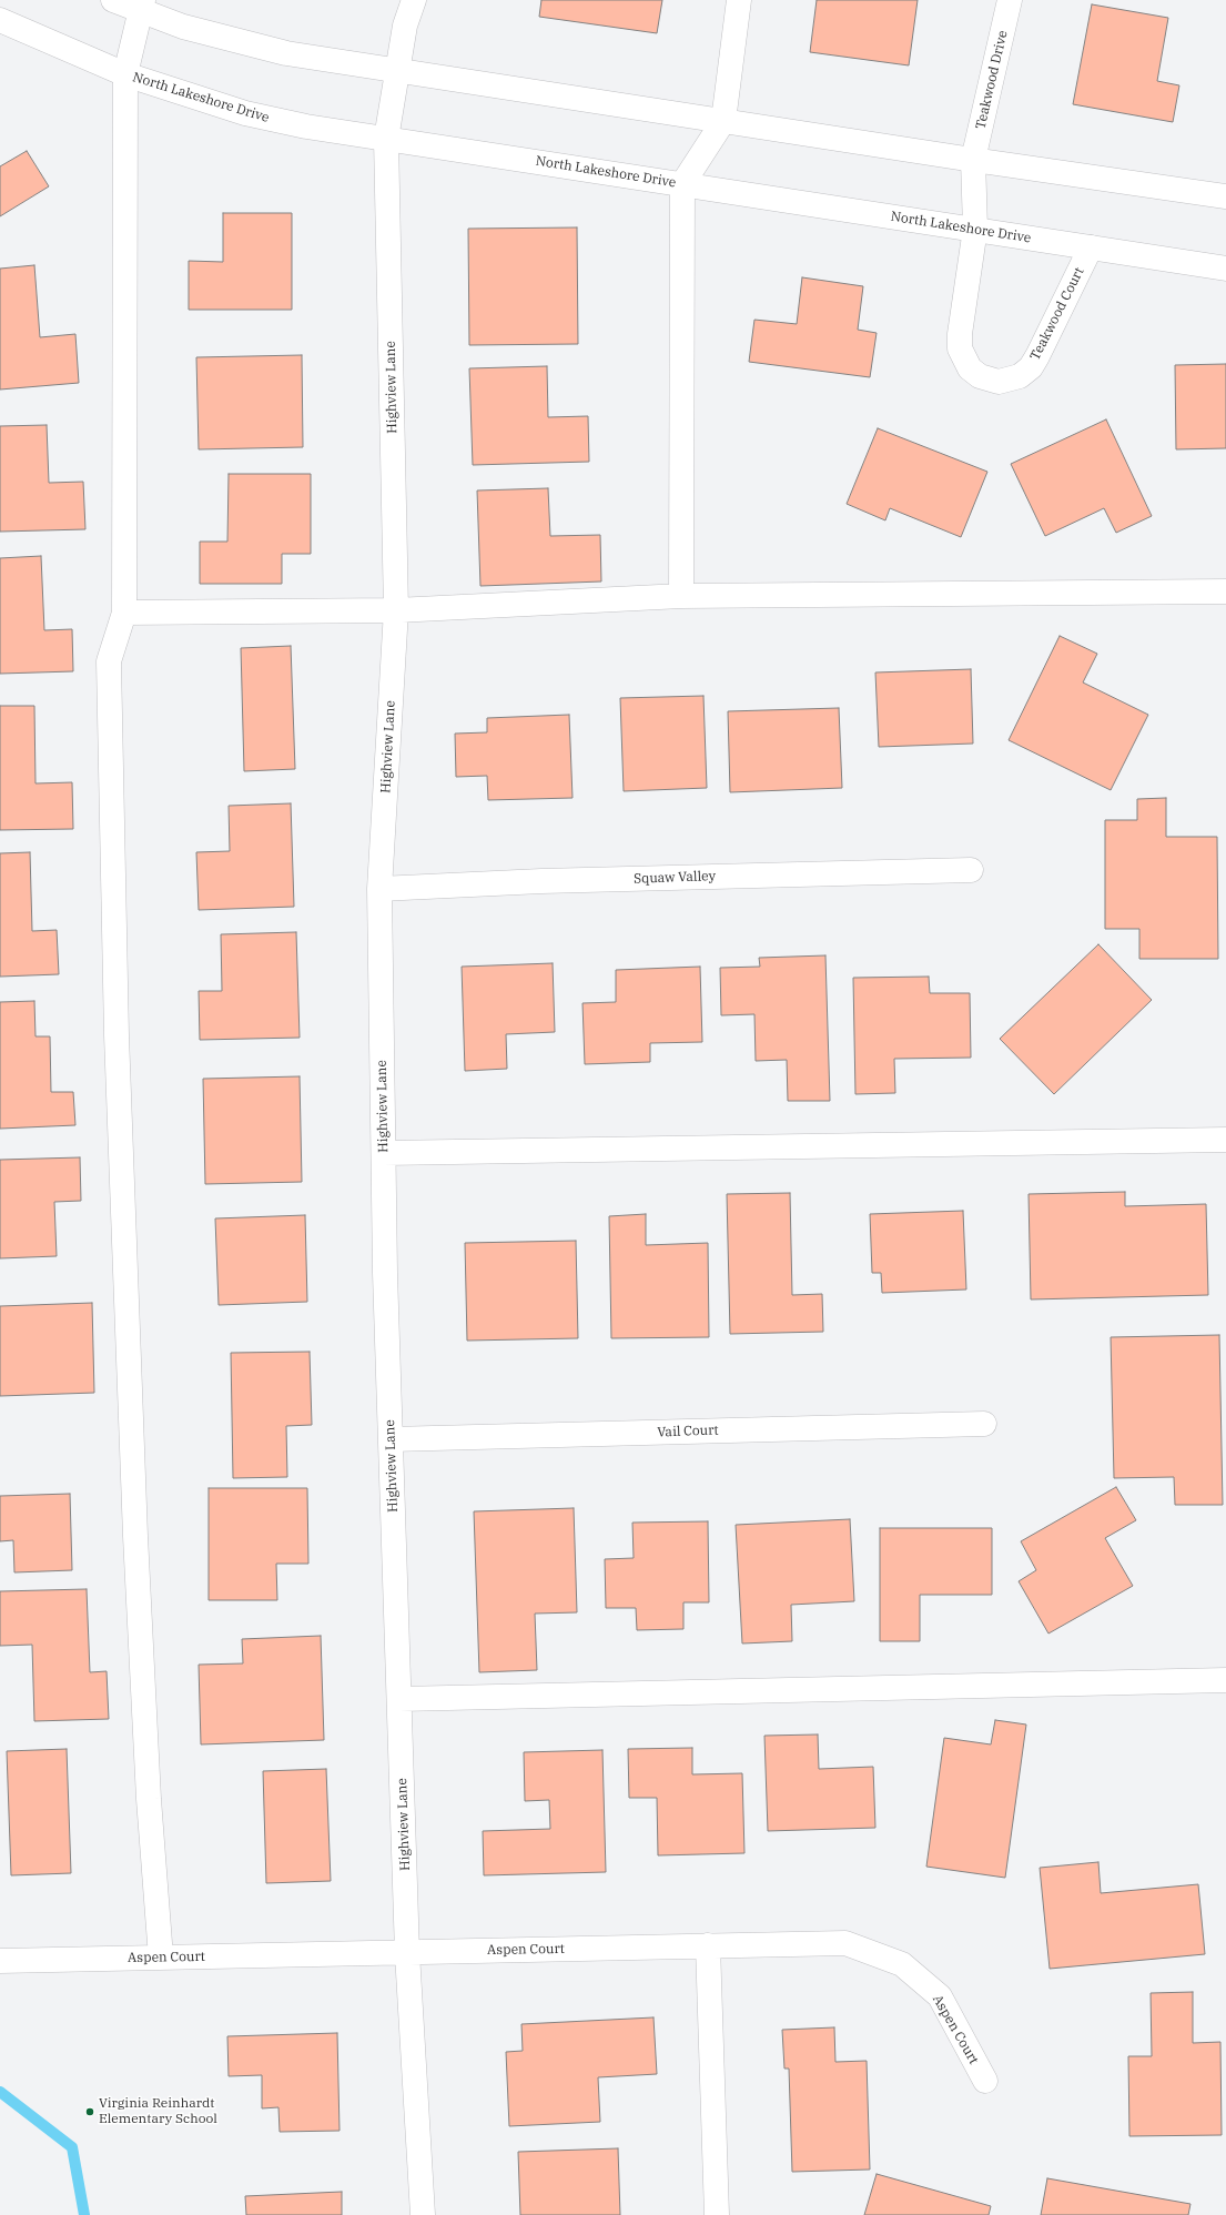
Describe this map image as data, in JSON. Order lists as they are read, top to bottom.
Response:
{
  "streets": {
    "street": [
      "Teakwood Drive",
      "North Lakeshore Drive",
      "Teakwood Court",
      "Highview Lane",
      "Squaw Valley",
      "Vail Court",
      "Aspen Court"
    ]
  },
  "crossings": [
    ["Teakwood Drive", "Teakwood Court"],
    ["North Lakeshore Drive", "Teakwood Court"],
    ["North Lakeshore Drive", "Highview Lane"],
    ["Highview Lane", "Squaw Valley"],
    ["Highview Lane", "Vail Court"],
    ["Highview Lane", "Aspen Court"]
  ],
  "places": ["Virginia Reinhardt Elementary School"]
}
